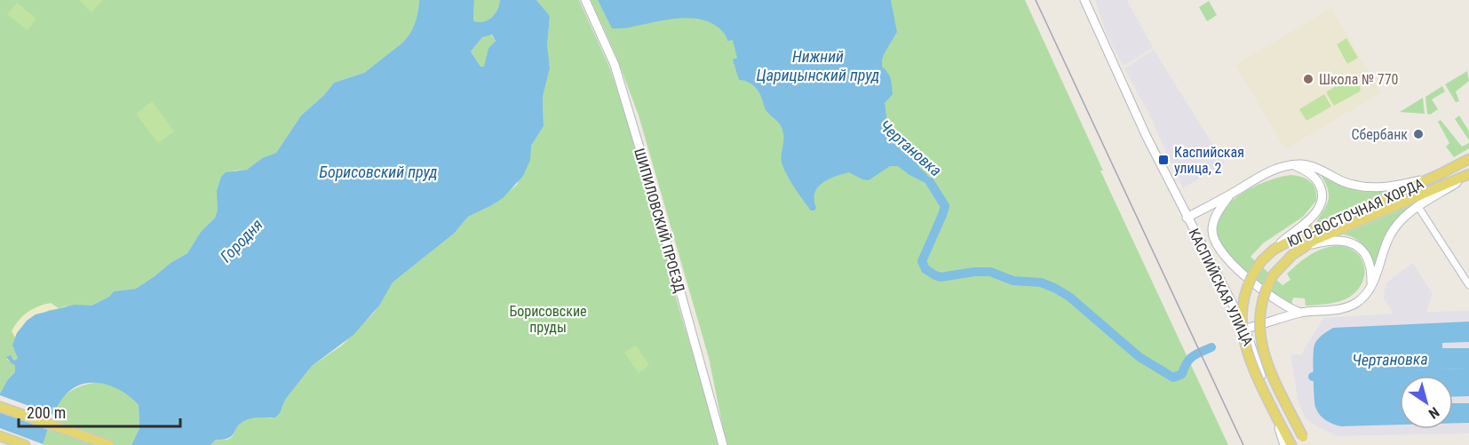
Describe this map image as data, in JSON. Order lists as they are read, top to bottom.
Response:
{
  "streets": {
    "main road": ["ЮГО-ВОСТОЧНАЯ ХОРДА", "ШИПИЛОВСКИЙ ПРОЕЗД", "КАСПИЙСКАЯ УЛИЦА"]
  },
  "water": [
    "Нижний Царицынский пруд",
    "Чертановка",
    "Борисовский пруд",
    "Городня"
  ],
  "parks": ["Борисовские пруды"],
  "places": {
    "other": ["Школа № 770", "Сбербанк"],
    "transit": ["Каспийская улица, 2"]
  },
  "scale_bar": "200 m",
  "north": "bottom right"
}
